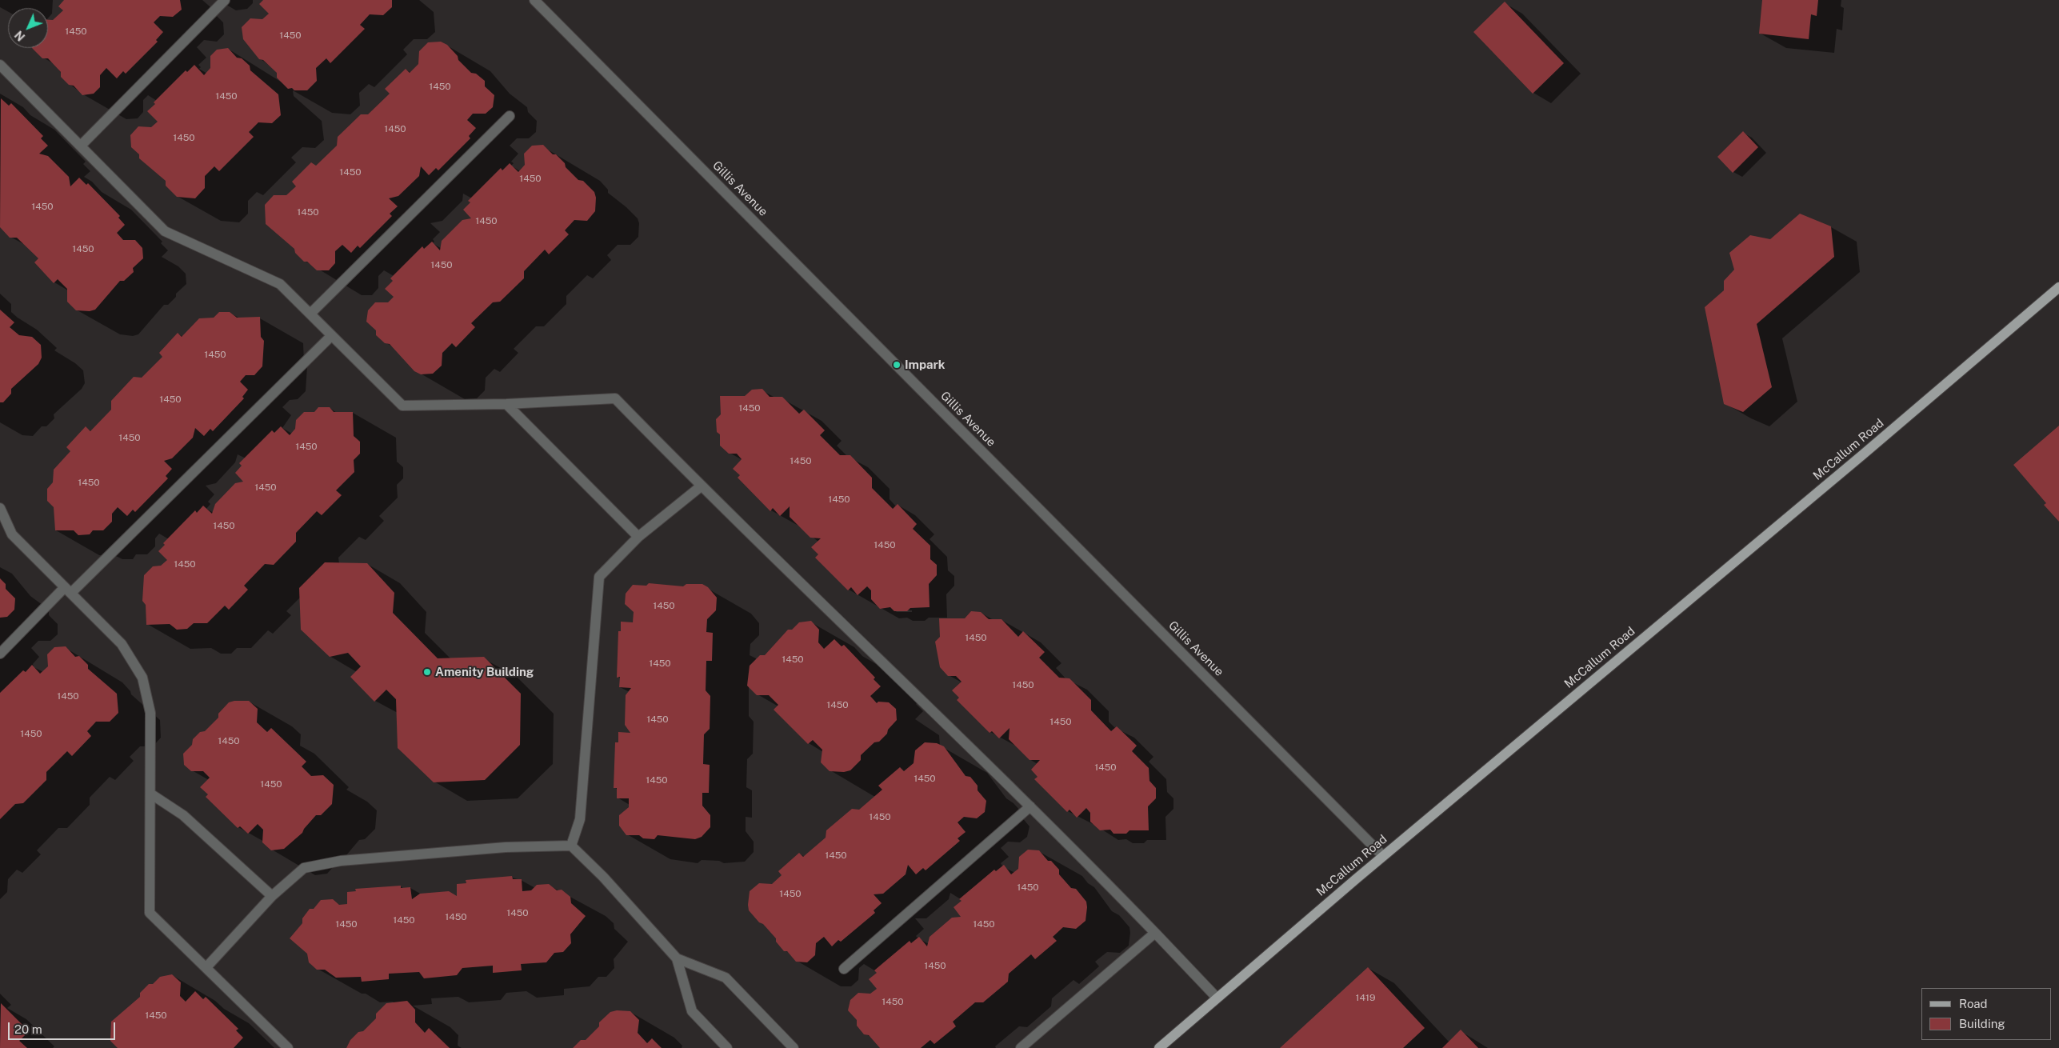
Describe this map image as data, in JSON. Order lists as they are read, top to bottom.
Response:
{
  "streets": {
    "main road": ["McCallum Road"],
    "street": ["Gillis Avenue"]
  },
  "crossings": [
    ["Gillis Avenue", "McCallum Road"]
  ],
  "places": ["Impark", "Amenity Building"],
  "house_numbers": [
    "1450",
    "1450",
    "1450",
    "1450",
    "1450",
    "1450",
    "1450",
    "1450",
    "1450",
    "1450",
    "1450",
    "1450",
    "1450",
    "1450",
    "1450",
    "1450",
    "1450",
    "1450",
    "1450",
    "1450",
    "1450",
    "1450",
    "1450",
    "1450",
    "1450",
    "1450",
    "1450",
    "1450",
    "1450",
    "1450",
    "1450",
    "1450",
    "1450",
    "1450",
    "1450",
    "1450",
    "1450",
    "1450",
    "1450",
    "1450",
    "1450",
    "1450",
    "1450",
    "1450",
    "1450",
    "1450",
    "1450",
    "1450",
    "1450",
    "1450",
    "1419",
    "1450",
    "1450"
  ],
  "legend": ["Road", "Building"],
  "scale_bar": "20 m",
  "north": "bottom left"
}
